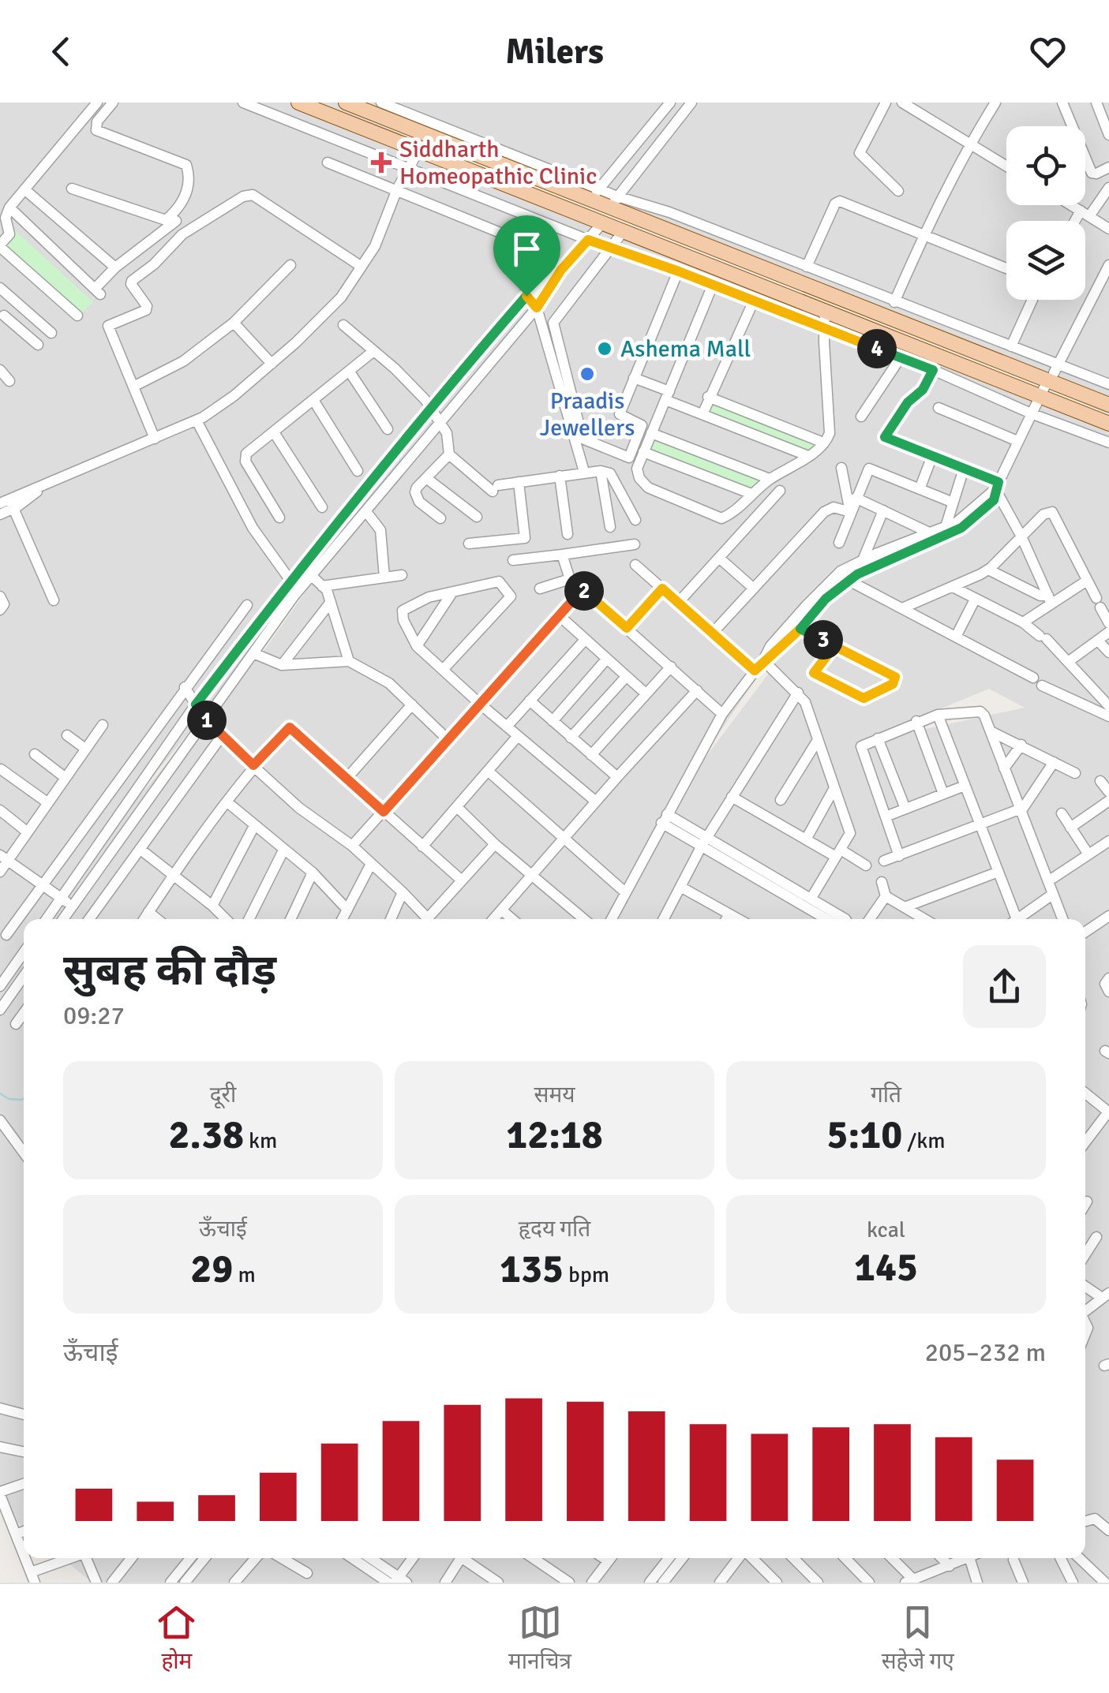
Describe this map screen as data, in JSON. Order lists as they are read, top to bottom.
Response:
{
  "places": {
    "health": ["Siddharth Homeopathic Clinic"],
    "other": ["Ashema Mall", "Praadis Jewellers"]
  },
  "page": {
    "header": "Milers",
    "pins": [
      "4",
      "2",
      "3",
      "1"
    ],
    "heading": ["सुबह की दौड़", "09:27"],
    "stats": [
      ["दूरी", "2.38 km"],
      ["समय", "12:18"],
      ["गति", "5:10 /km"],
      ["ऊँचाई", "29 m"],
      ["हृदय गति", "135 bpm"],
      ["kcal", "145"]
    ],
    "chart": ["ऊँचाई", "205–232 m"],
    "tabs": ["होम", "मानचित्र", "सहेजे गए"]
  }
}
